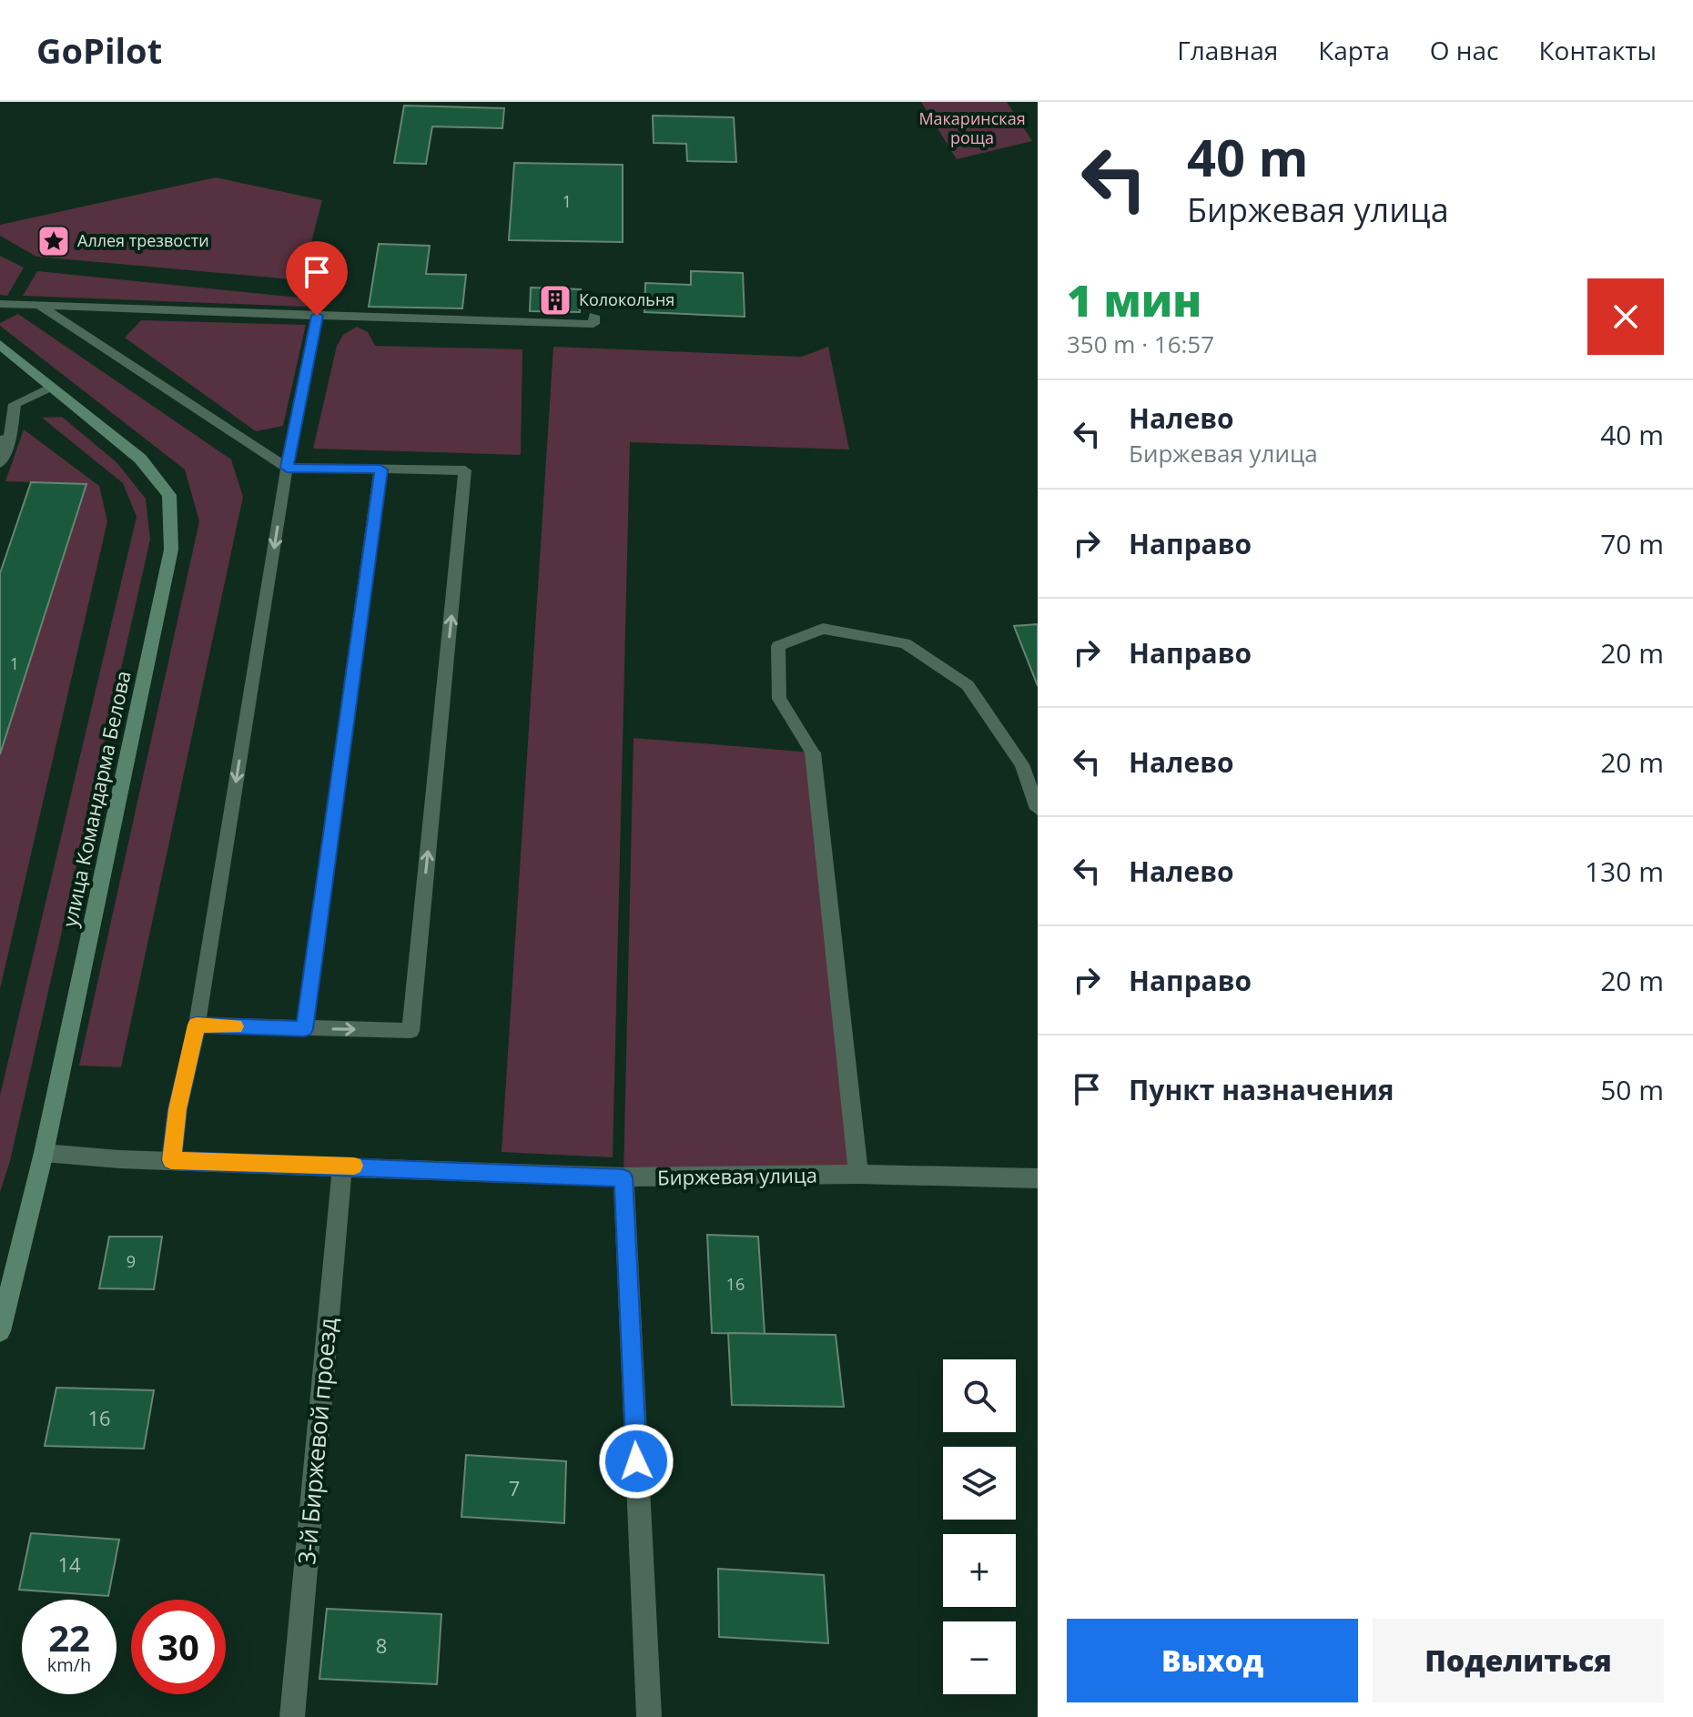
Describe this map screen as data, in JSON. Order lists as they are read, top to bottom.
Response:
{
  "streets": {
    "main road": ["улица Командарма Белова"],
    "street": ["Биржевая улица", "3-й Биржевой проезд"]
  },
  "crossings": [
    ["улица Командарма Белова", "Биржевая улица"],
    ["Биржевая улица", "3-й Биржевой проезд"]
  ],
  "parks": ["Макаринская роща"],
  "places": {
    "place": ["Аллея трезвости"],
    "building": ["Колокольня"]
  },
  "house_numbers": [
    "1",
    "1",
    "9",
    "16",
    "16",
    "7",
    "14",
    "8"
  ],
  "page": {
    "header": "GoPilot",
    "nav": [
      "Главная",
      "Карта",
      "О нас",
      "Контакты"
    ],
    "turn": ["40 m", "Биржевая улица"],
    "heading": ["1 мин", "350 m · 16:57"],
    "list": [
      {
        "name": "Налево",
        "note": "Биржевая улица",
        "value": "40 m"
      },
      {
        "name": "Направо",
        "value": "70 m"
      },
      {
        "name": "Направо",
        "value": "20 m"
      },
      {
        "name": "Налево",
        "value": "20 m"
      },
      {
        "name": "Налево",
        "value": "130 m"
      },
      {
        "name": "Направо",
        "value": "20 m"
      },
      {
        "name": "Пункт назначения",
        "value": "50 m"
      }
    ],
    "map_buttons": ["+", "−"],
    "speed": "22 km/h",
    "limit": "30",
    "buttons": ["Выход", "Поделиться"]
  }
}
